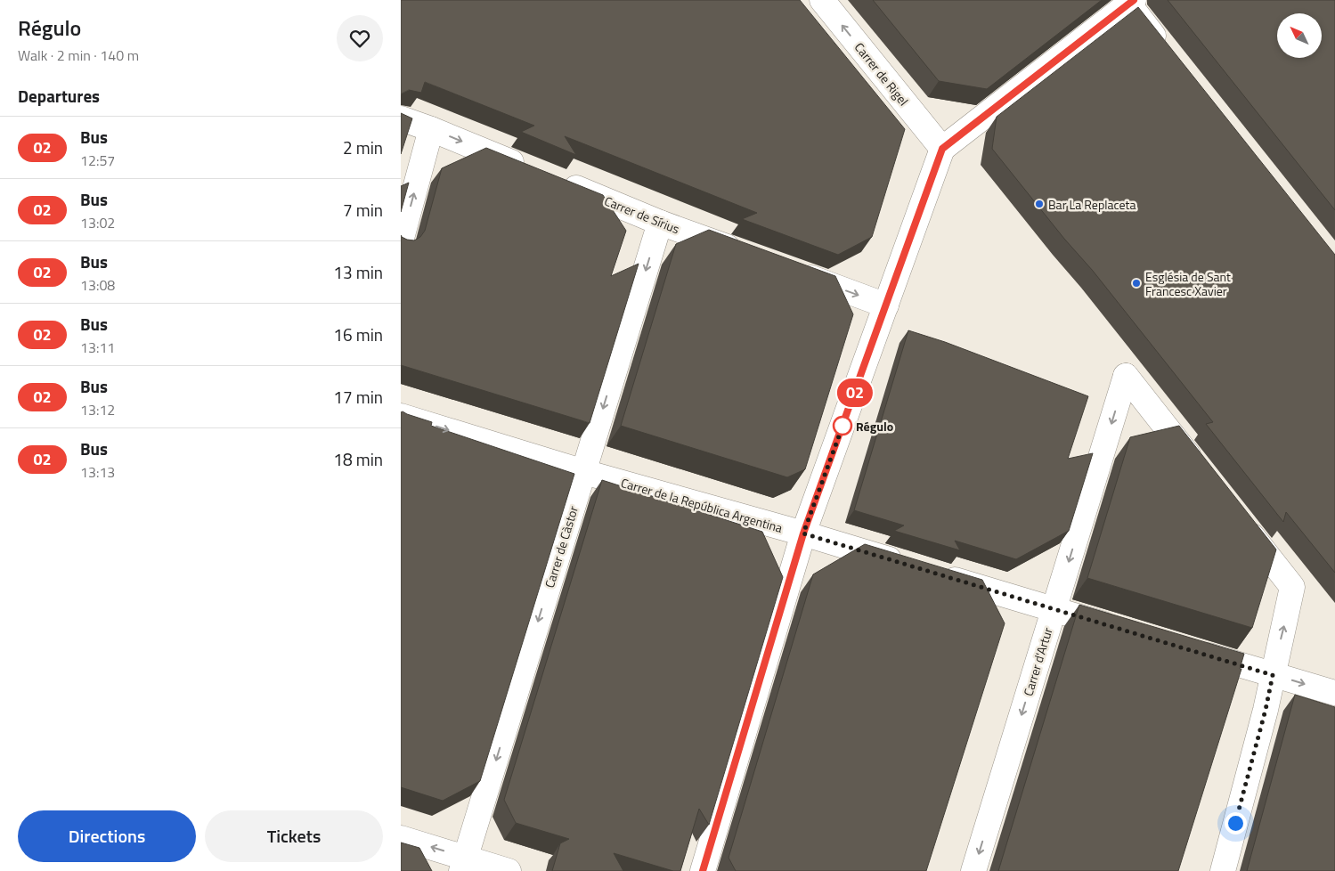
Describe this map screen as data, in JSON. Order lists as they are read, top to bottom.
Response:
{
  "streets": {
    "street": [
      "Carrer de Rigel",
      "Carrer de Sírius",
      "Carrer de la República Argentina",
      "Carrer de Càstor",
      "Carrer d'Artur"
    ]
  },
  "crossings": [
    ["Carrer de Sírius", "Carrer de Càstor"],
    ["Carrer de la República Argentina", "Carrer de Càstor"]
  ],
  "one_way": ["Carrer de Rigel", "Carrer de la República Argentina", "Carrer de Càstor"],
  "places": ["Bar La Replaceta", "Església de Sant Francesc Xavier", "Régulo"],
  "lines": ["bus line 02"],
  "north": "top left",
  "page": {
    "heading": [
      ["Régulo", "Walk · 2 min · 140 m"],
      "Departures"
    ],
    "on_map": "02",
    "list": [
      {
        "mark": "02",
        "name": "Bus",
        "note": "12:57",
        "value": "2 min"
      },
      {
        "mark": "02",
        "name": "Bus",
        "note": "13:02",
        "value": "7 min"
      },
      {
        "mark": "02",
        "name": "Bus",
        "note": "13:08",
        "value": "13 min"
      },
      {
        "mark": "02",
        "name": "Bus",
        "note": "13:11",
        "value": "16 min"
      },
      {
        "mark": "02",
        "name": "Bus",
        "note": "13:12",
        "value": "17 min"
      },
      {
        "mark": "02",
        "name": "Bus",
        "note": "13:13",
        "value": "18 min"
      }
    ],
    "buttons": ["Directions", "Tickets"]
  }
}
